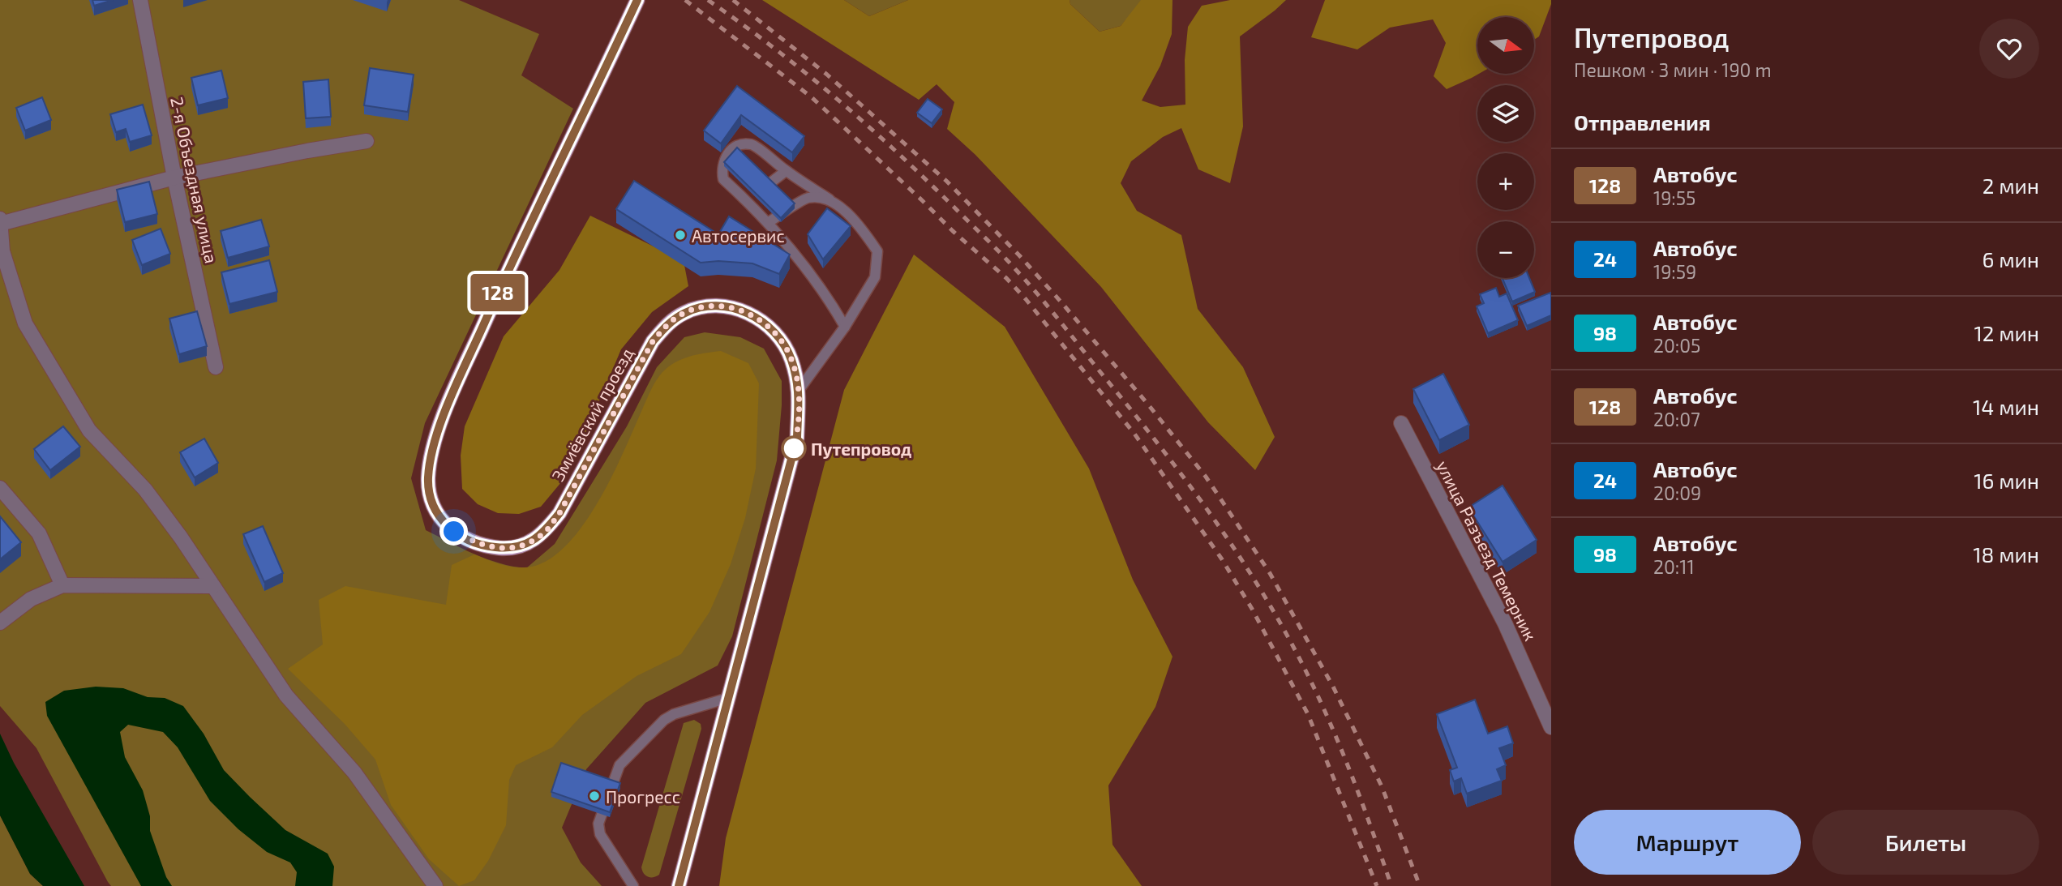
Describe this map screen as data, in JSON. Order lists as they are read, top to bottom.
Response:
{
  "streets": {
    "main road": ["Змиёвский проезд"],
    "street": ["2-я Объездная улица", "улица Разъезд Темерник"]
  },
  "places": ["Автосервис", "Путепровод", "Прогресс"],
  "lines": ["bus line 128"],
  "north": "right",
  "page": {
    "on_map": "128",
    "heading": [
      ["Путепровод", "Пешком · 3 мин · 190 m"],
      "Отправления"
    ],
    "map_buttons": ["+", "−"],
    "list": [
      {
        "mark": "128",
        "name": "Автобус",
        "note": "19:55",
        "value": "2 мин"
      },
      {
        "mark": "24",
        "name": "Автобус",
        "note": "19:59",
        "value": "6 мин"
      },
      {
        "mark": "98",
        "name": "Автобус",
        "note": "20:05",
        "value": "12 мин"
      },
      {
        "mark": "128",
        "name": "Автобус",
        "note": "20:07",
        "value": "14 мин"
      },
      {
        "mark": "24",
        "name": "Автобус",
        "note": "20:09",
        "value": "16 мин"
      },
      {
        "mark": "98",
        "name": "Автобус",
        "note": "20:11",
        "value": "18 мин"
      }
    ],
    "buttons": ["Маршрут", "Билеты"]
  }
}
